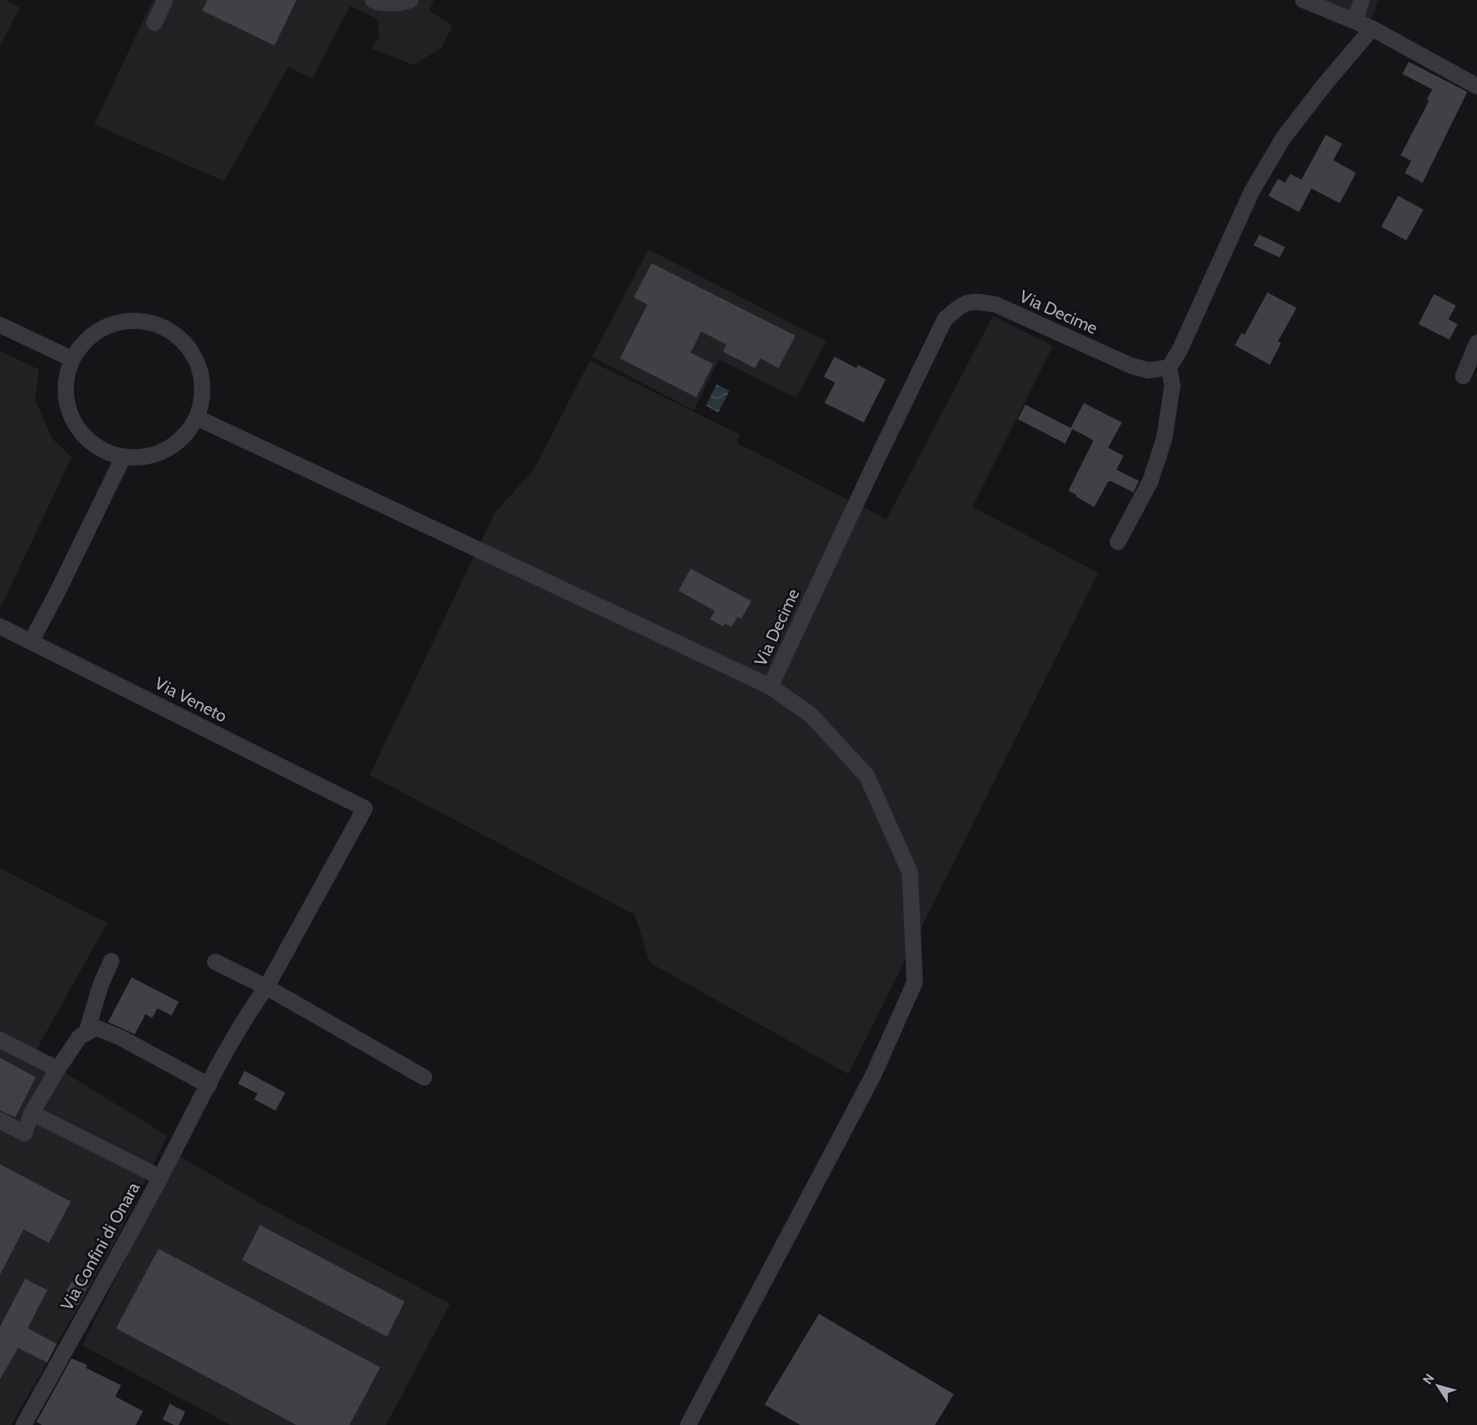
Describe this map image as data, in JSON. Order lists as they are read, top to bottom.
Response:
{
  "streets": {
    "street": ["Via Decime", "Via Veneto", "Via Confini di Onara"]
  },
  "crossings": [
    ["Via Veneto", "Via Confini di Onara"]
  ],
  "north": "top left"
}
